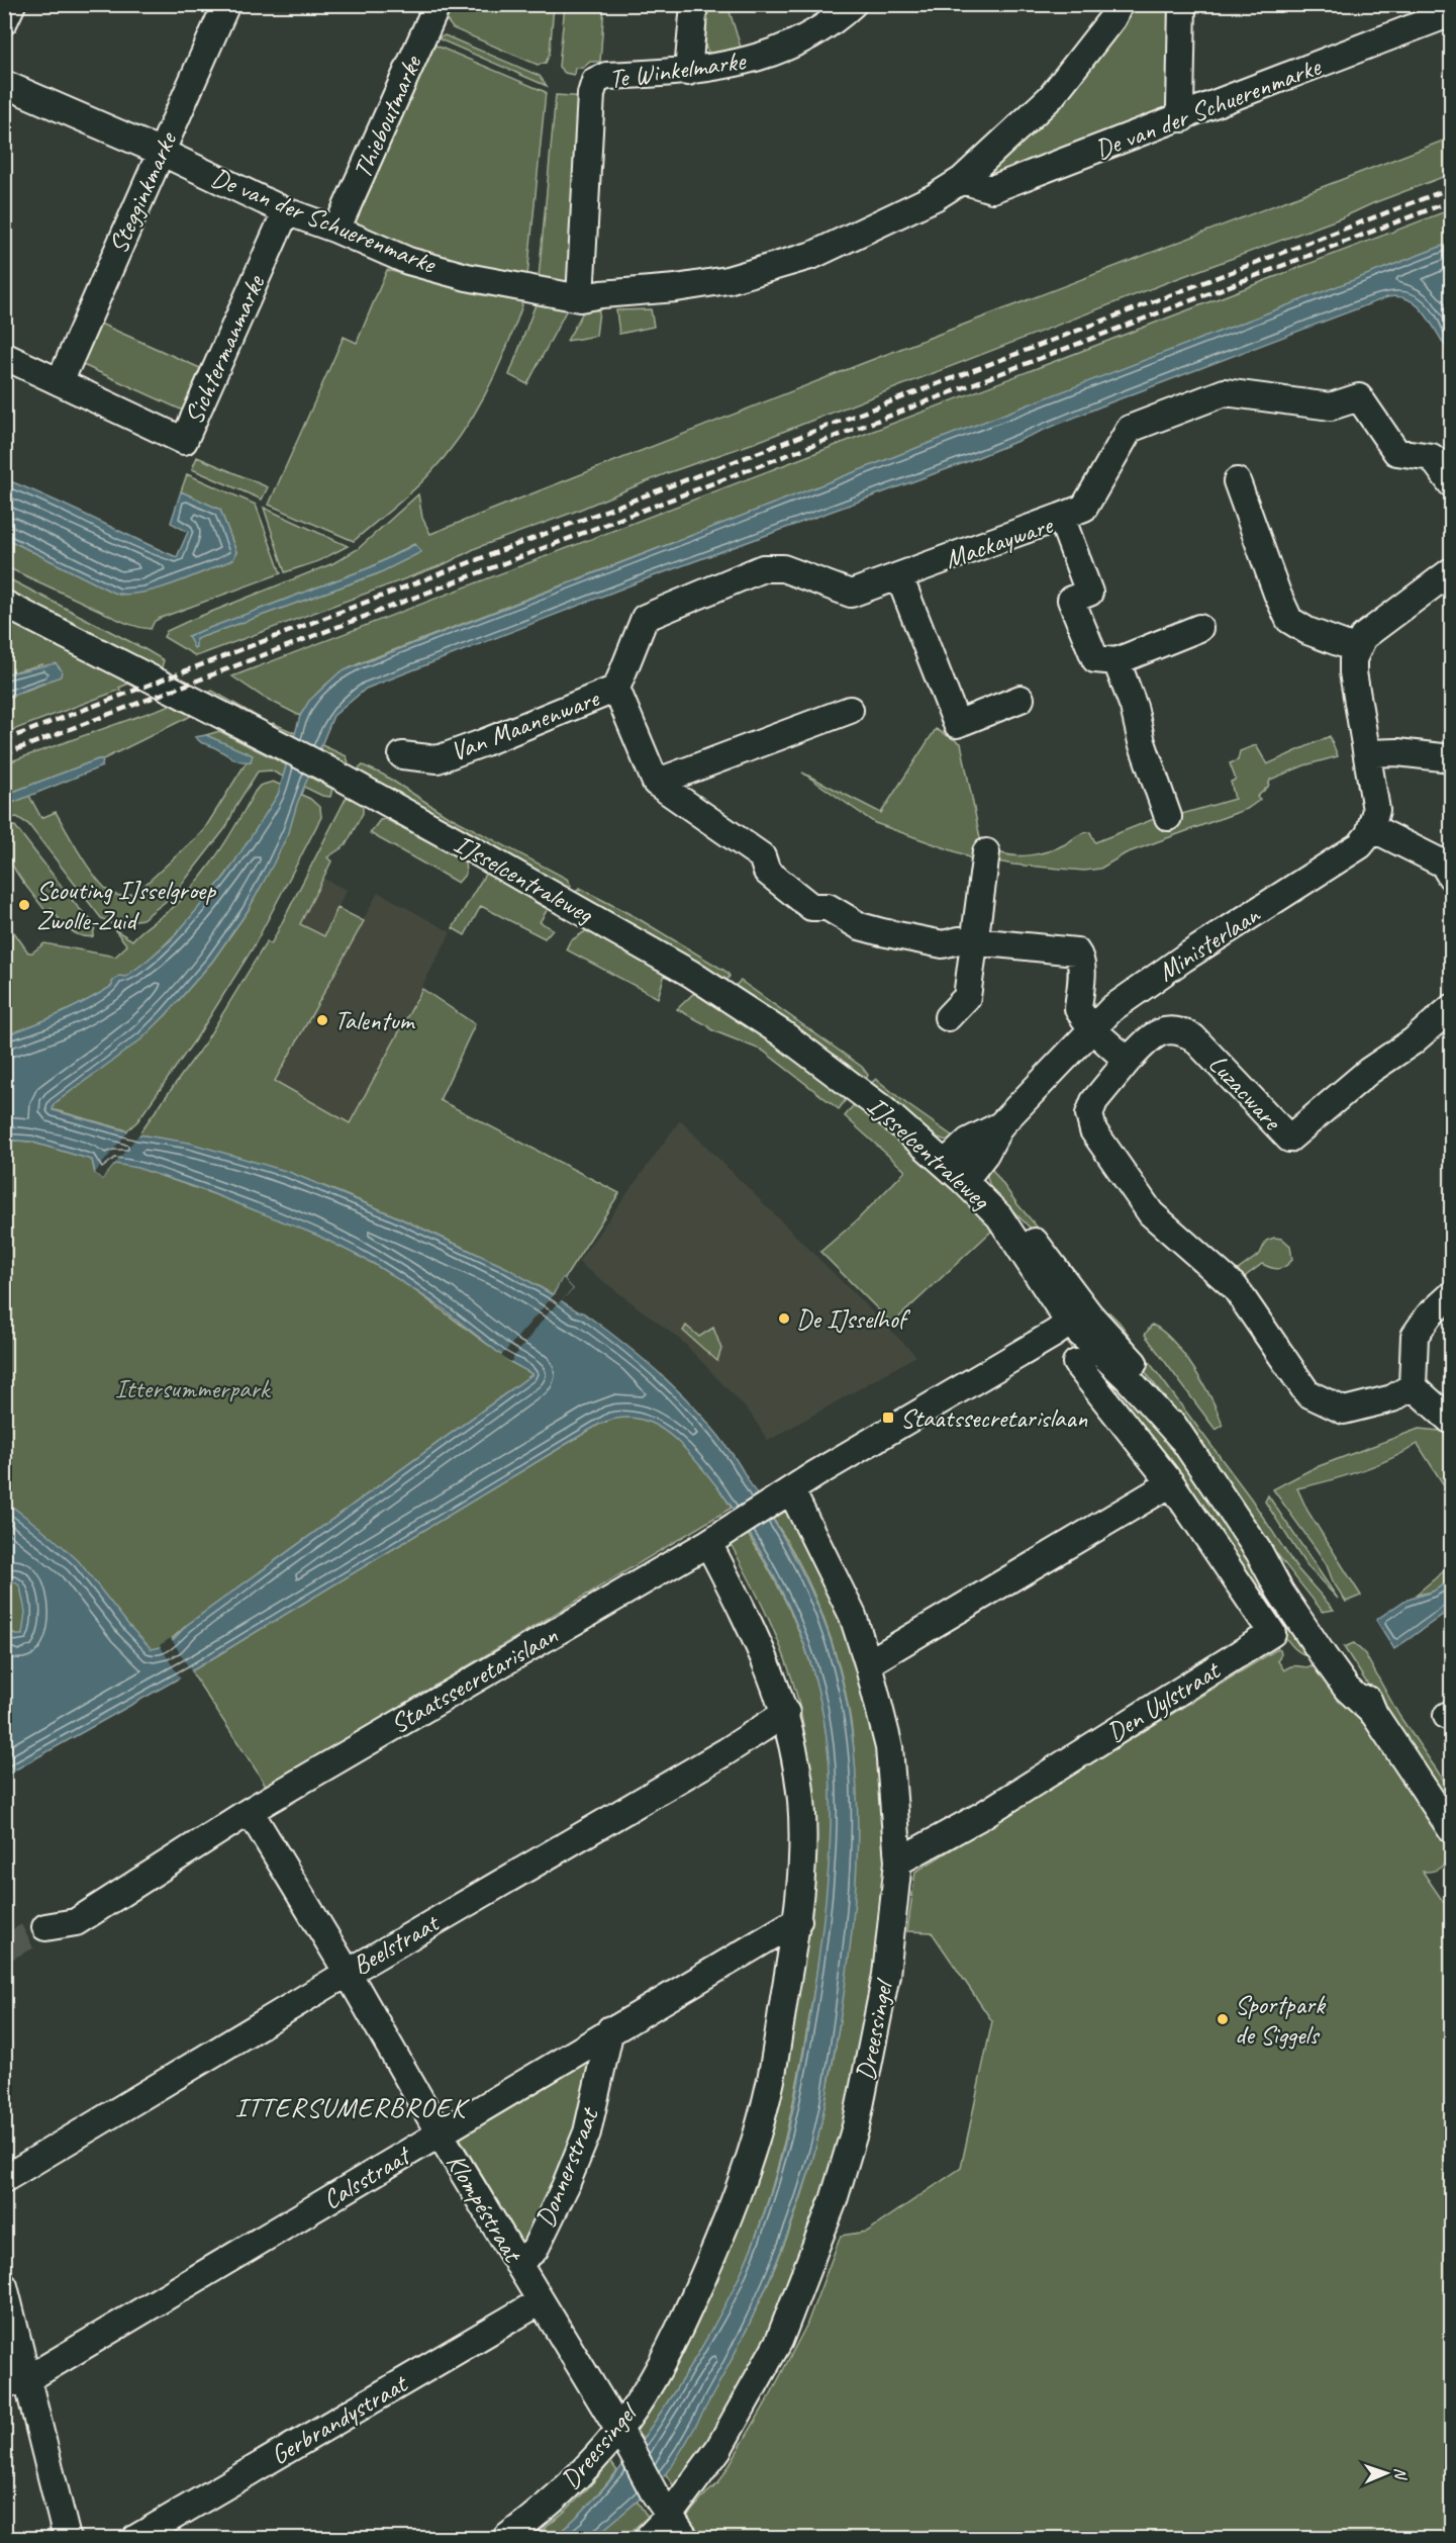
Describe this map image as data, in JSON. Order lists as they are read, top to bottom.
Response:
{
  "streets": {
    "street": [
      "Te Winkelmarke",
      "De van der Schuerenmarke",
      "Thieboutmarke",
      "Stegginkmarke",
      "Sichtermanmarke",
      "Mackayware",
      "Van Maanenware",
      "IJsselcentraleweg",
      "Ministerlaan",
      "Luzacware",
      "Staatssecretarislaan",
      "Den Uylstraat",
      "Beelstraat",
      "Dreessingel",
      "Donnerstraat",
      "Calsstraat",
      "Klompéstraat",
      "Gerbrandystraat"
    ]
  },
  "crossings": [
    ["Te Winkelmarke", "De van der Schuerenmarke"],
    ["De van der Schuerenmarke", "Thieboutmarke"],
    ["De van der Schuerenmarke", "Stegginkmarke"],
    ["De van der Schuerenmarke", "Sichtermanmarke"],
    ["Stegginkmarke", "Sichtermanmarke"],
    ["Mackayware", "Van Maanenware"],
    ["IJsselcentraleweg", "Ministerlaan"],
    ["IJsselcentraleweg", "Staatssecretarislaan"],
    ["Staatssecretarislaan", "Dreessingel"],
    ["Staatssecretarislaan", "Klompéstraat"],
    ["Den Uylstraat", "Dreessingel"],
    ["Beelstraat", "Dreessingel"],
    ["Beelstraat", "Klompéstraat"],
    ["Dreessingel", "Calsstraat"],
    ["Dreessingel", "Klompéstraat"],
    ["Donnerstraat", "Calsstraat"],
    ["Donnerstraat", "Klompéstraat"],
    ["Calsstraat", "Klompéstraat"],
    ["Klompéstraat", "Gerbrandystraat"]
  ],
  "districts": ["ITTERSUMERBROEK"],
  "parks": ["Ittersummerpark"],
  "places": {
    "other": [
      "Scouting IJsselgroep Zwolle-Zuid",
      "Talentum",
      "De IJsselhof",
      "Sportpark de Siggels"
    ],
    "transit": ["Staatssecretarislaan"]
  },
  "north": "right"
}
